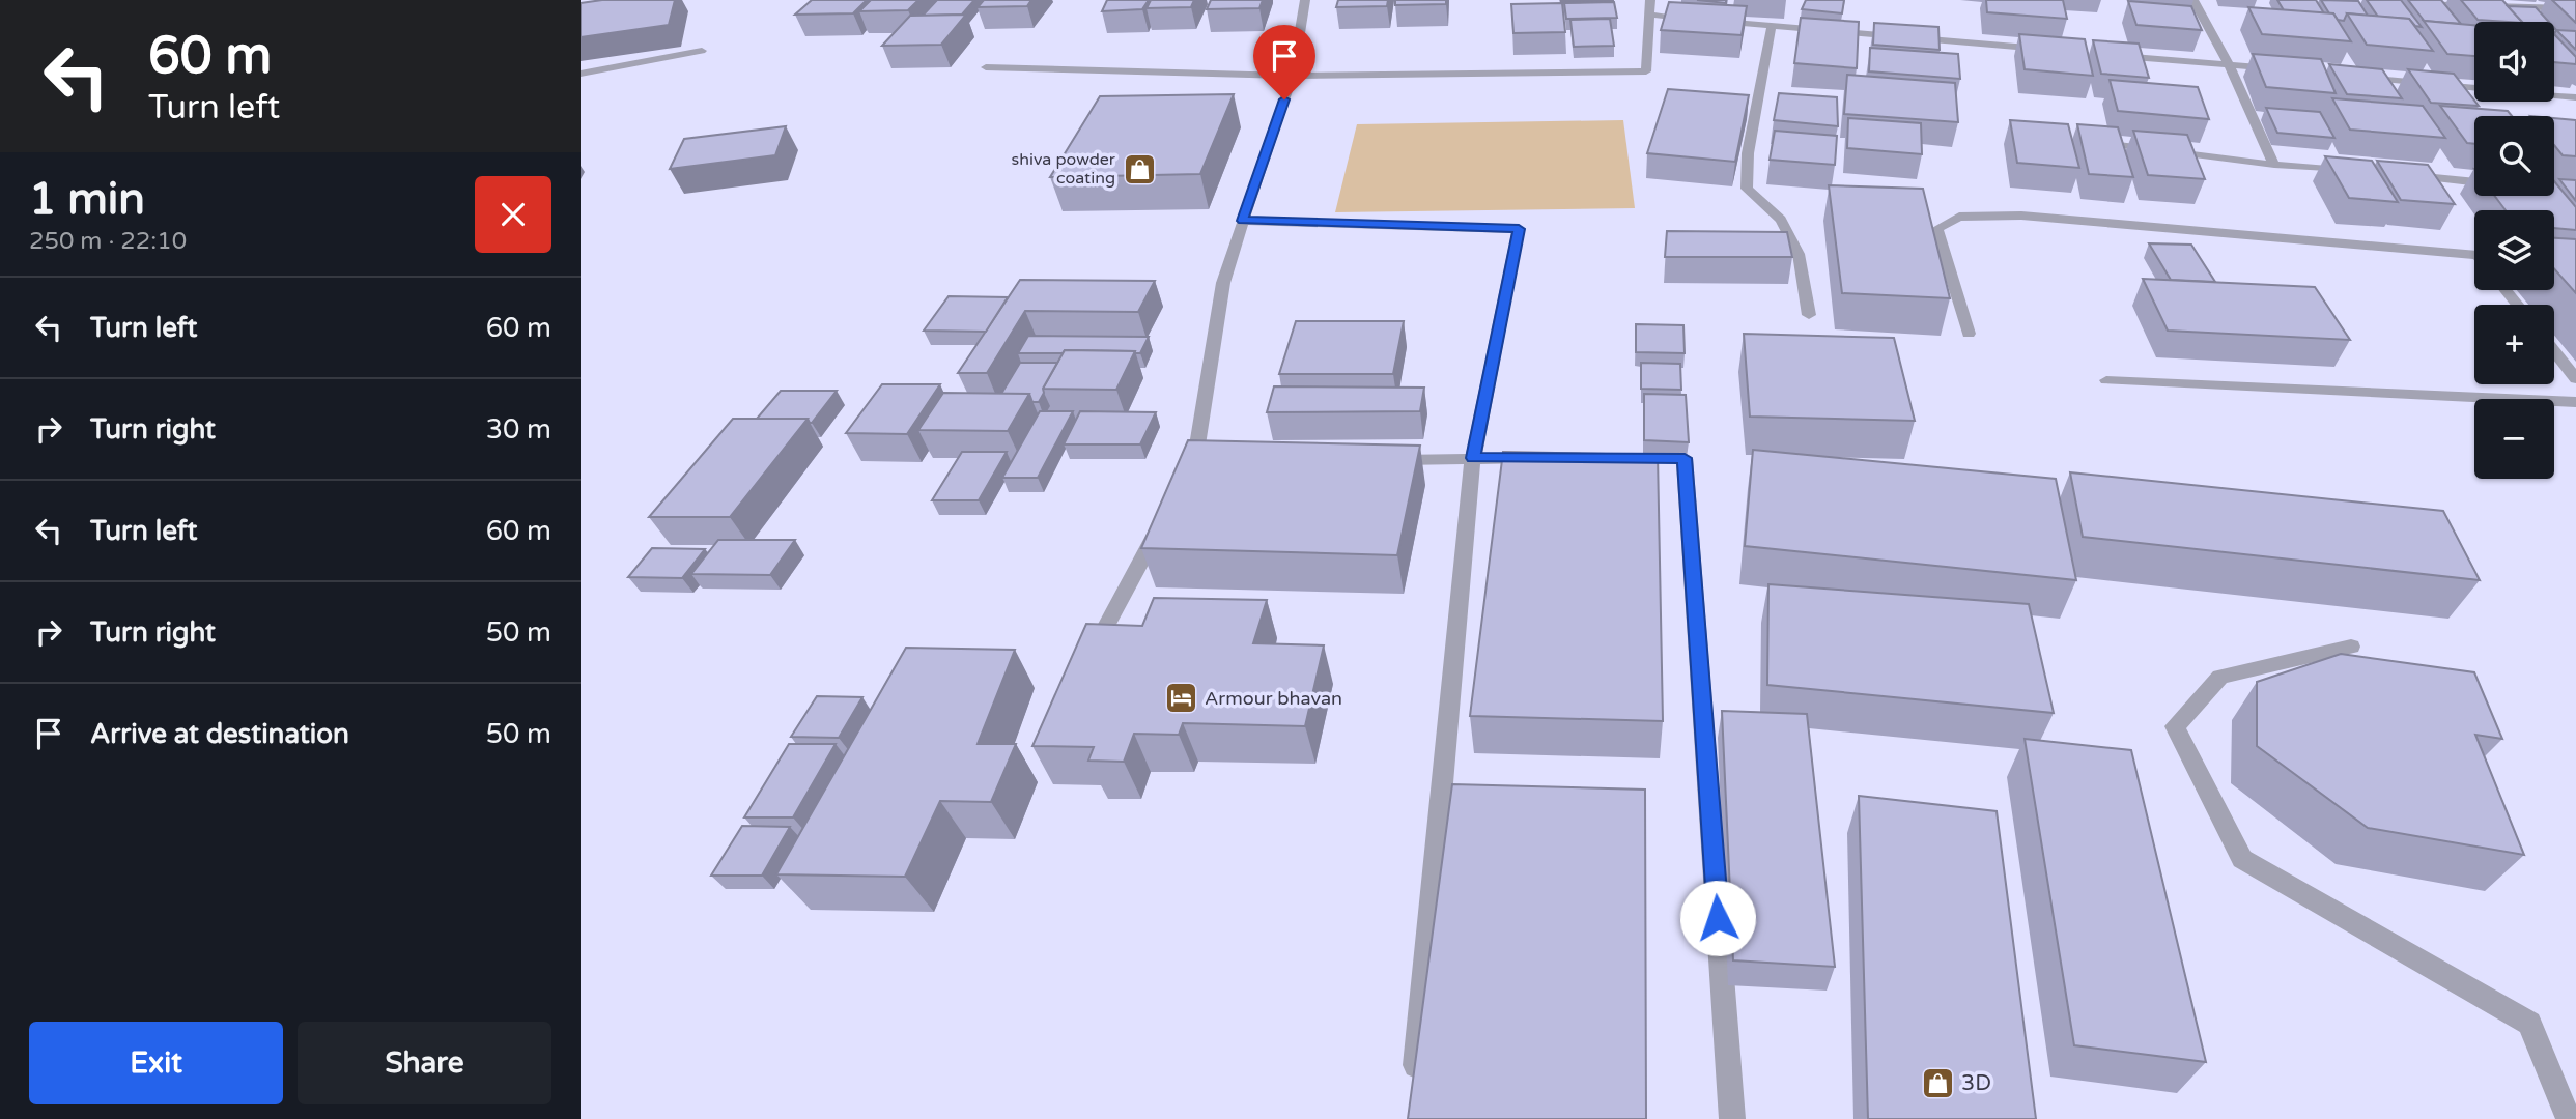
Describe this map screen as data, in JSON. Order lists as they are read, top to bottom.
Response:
{
  "places": {
    "shop": ["shiva powder coating", "3D"],
    "hotel": ["Armour bhavan"]
  },
  "page": {
    "turn": ["60 m", "Turn left"],
    "map_buttons": ["+", "−"],
    "heading": ["1 min", "250 m · 22:10"],
    "list": [
      {
        "name": "Turn left",
        "value": "60 m"
      },
      {
        "name": "Turn right",
        "value": "30 m"
      },
      {
        "name": "Turn left",
        "value": "60 m"
      },
      {
        "name": "Turn right",
        "value": "50 m"
      },
      {
        "name": "Arrive at destination",
        "value": "50 m"
      }
    ],
    "buttons": ["Exit", "Share"]
  }
}
